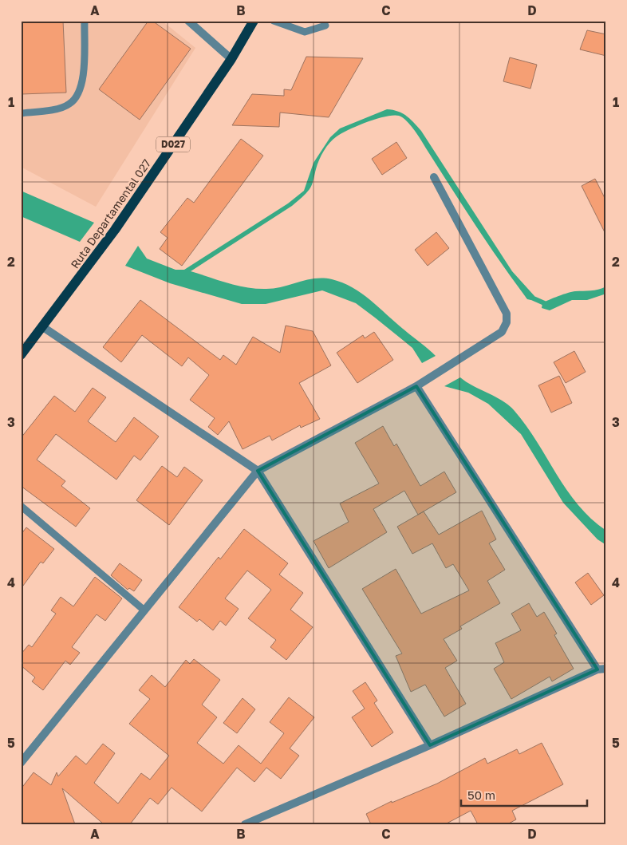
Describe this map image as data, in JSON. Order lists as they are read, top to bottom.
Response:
{
  "streets": {
    "main road": ["D027", "Ruta Departamental 027"]
  },
  "scale_bar": "50 m",
  "grid": {
    "columns": [
      "A",
      "B",
      "C",
      "D"
    ],
    "rows": [
      "1",
      "2",
      "3",
      "4",
      "5"
    ]
  }
}
